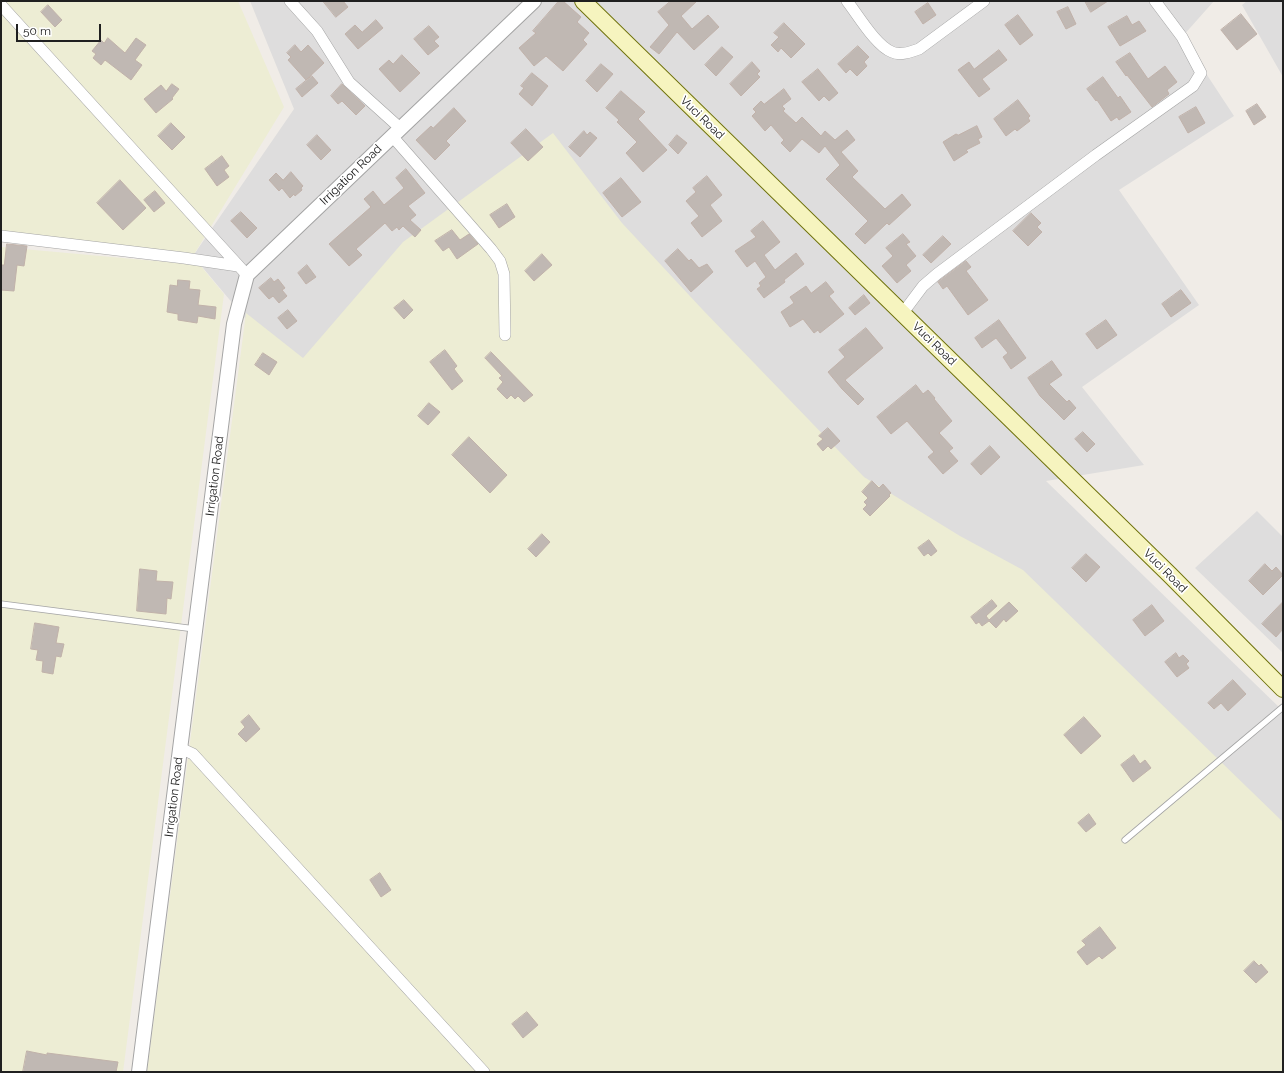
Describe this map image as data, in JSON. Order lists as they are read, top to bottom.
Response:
{
  "streets": {
    "main road": ["Vuci Road"],
    "street": ["Irrigation Road"]
  },
  "scale_bar": "50 m"
}
